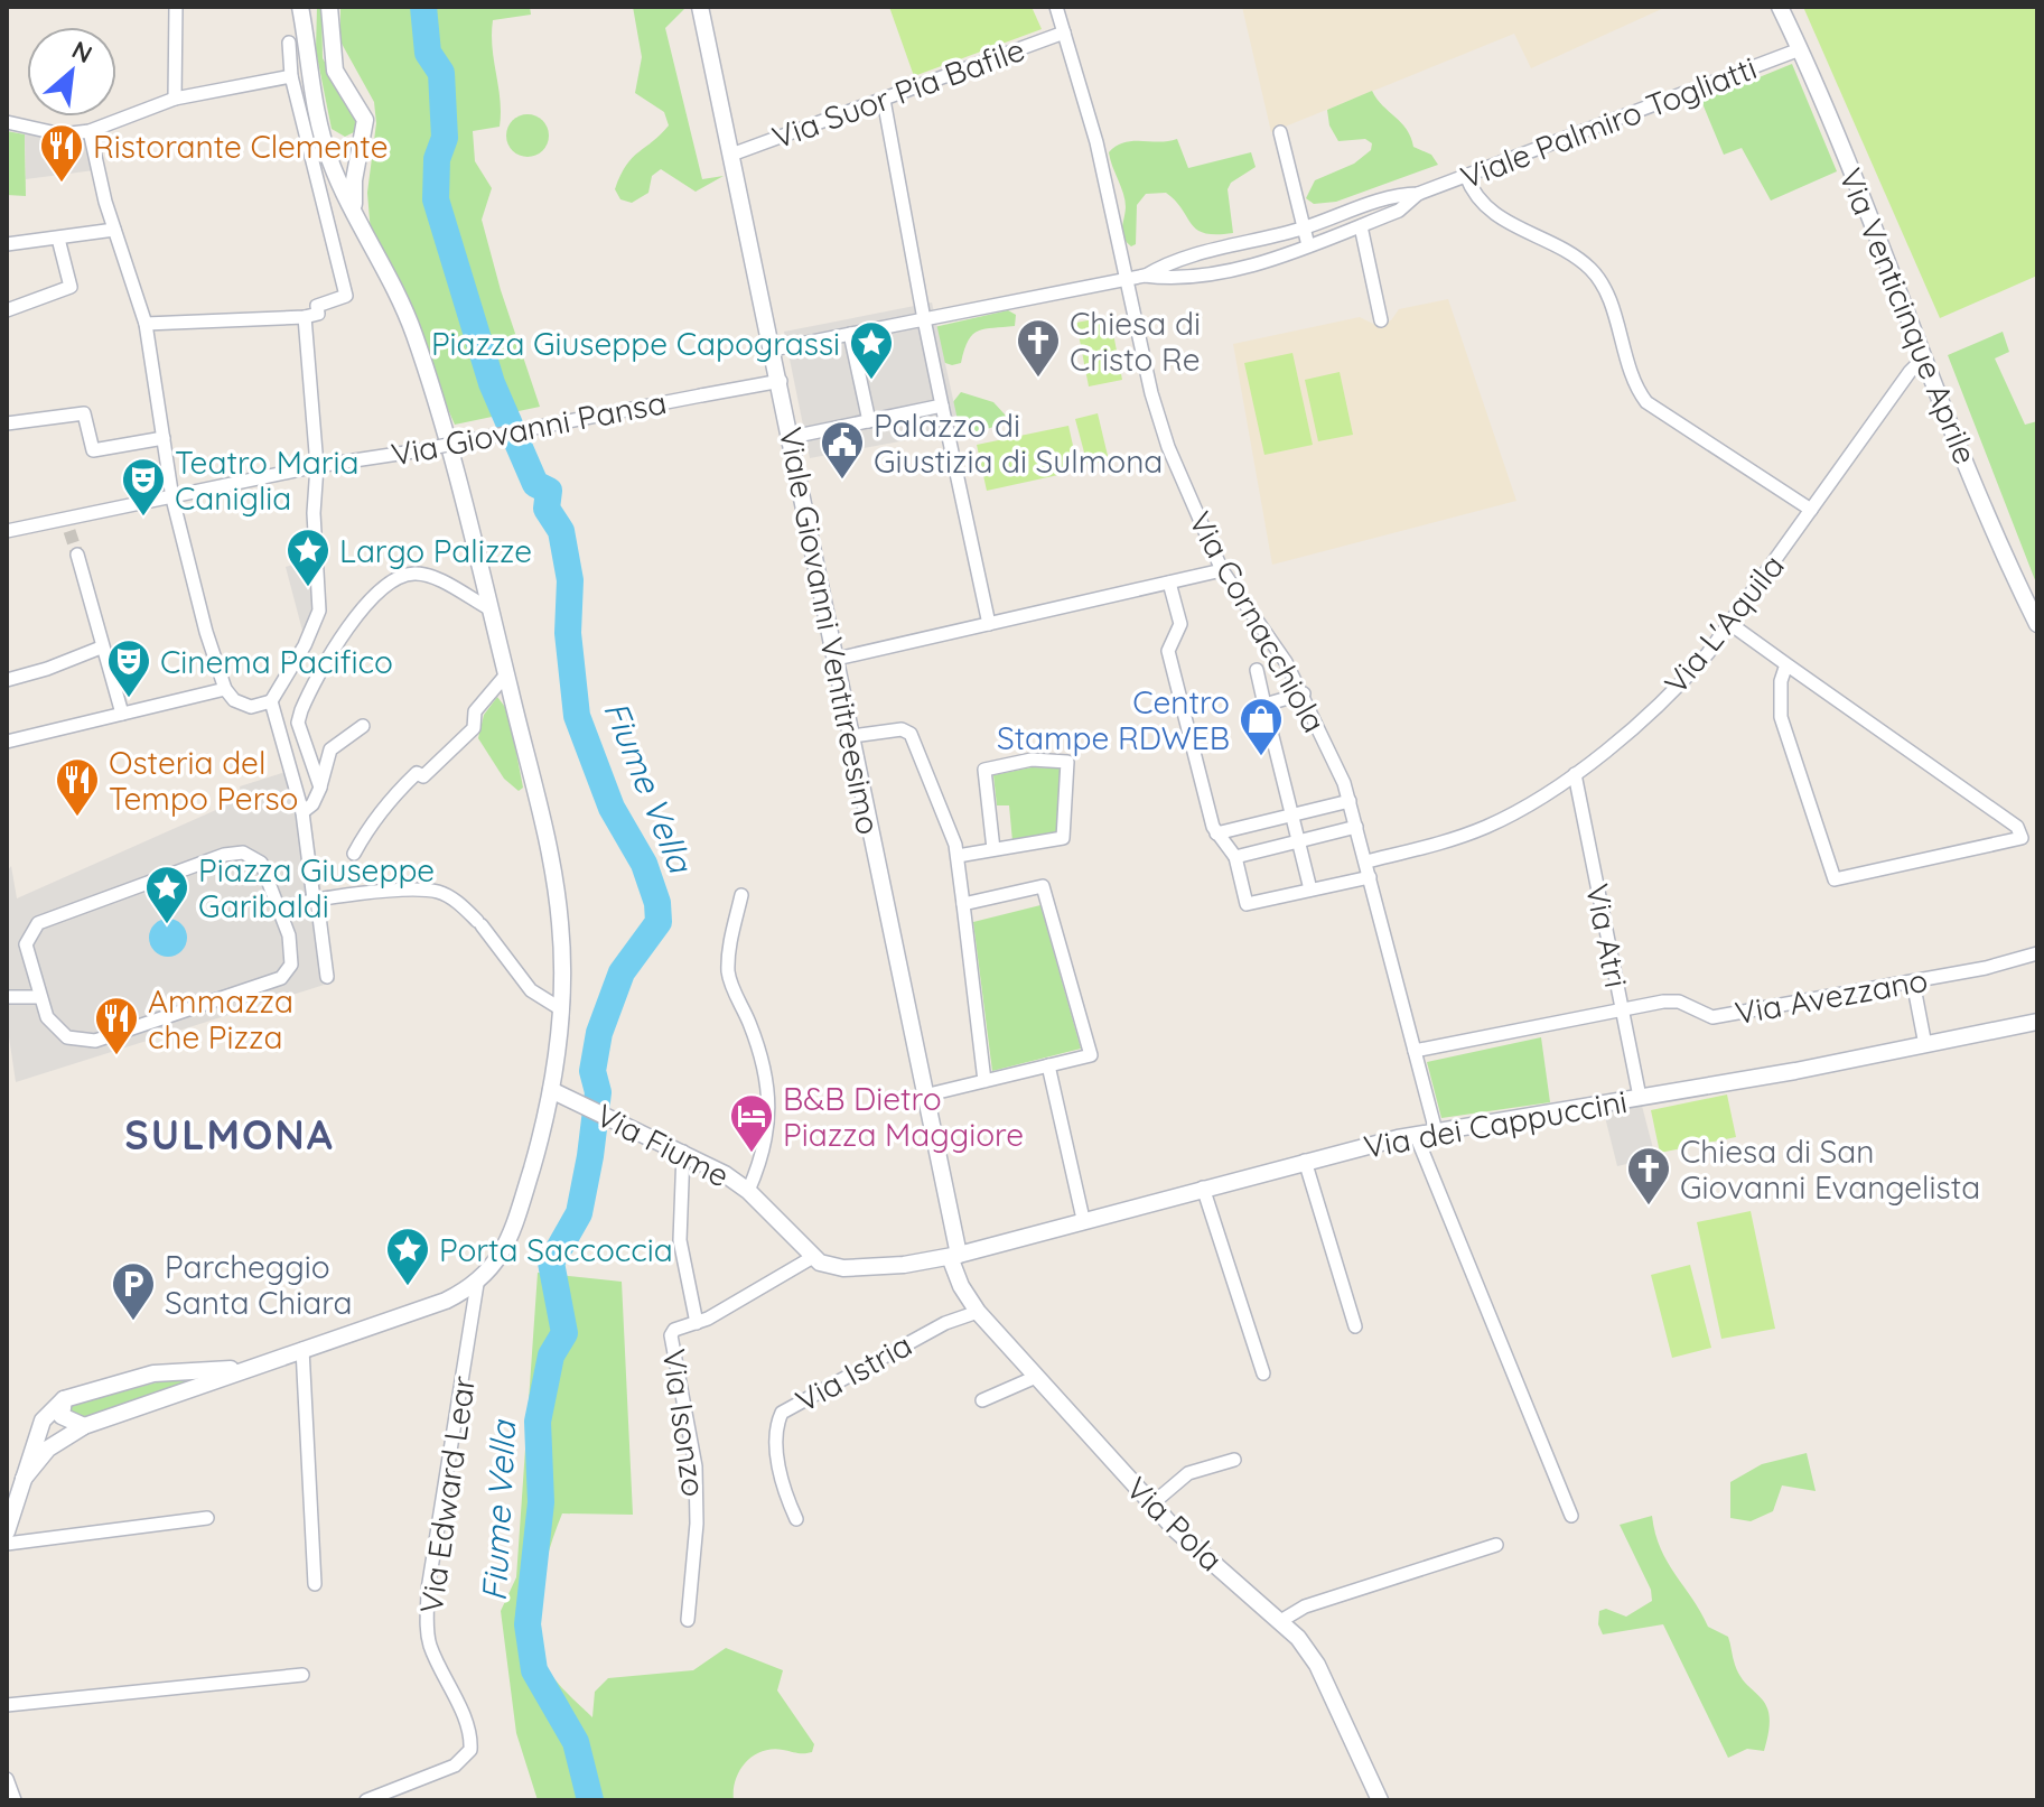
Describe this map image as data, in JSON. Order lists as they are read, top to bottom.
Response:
{
  "streets": {
    "street": [
      "Via Suor Pia Bafile",
      "Viale Palmiro Togliatti",
      "Via Venticinque Aprile",
      "Via Giovanni Pansa",
      "Via Cornacchiola",
      "Via L'Aquila",
      "Viale Giovanni Ventitreesimo",
      "Via Atri",
      "Via Avezzano",
      "Via dei Cappuccini",
      "Via Fiume",
      "Via Istria",
      "Via Isonzo",
      "Via Edward Lear",
      "Via Pola"
    ]
  },
  "crossings": [
    ["Via Suor Pia Bafile", "Via Cornacchiola"],
    ["Via Suor Pia Bafile", "Viale Giovanni Ventitreesimo"],
    ["Viale Palmiro Togliatti", "Via Venticinque Aprile"],
    ["Viale Palmiro Togliatti", "Via Cornacchiola"],
    ["Via Venticinque Aprile", "Via L'Aquila"],
    ["Via Giovanni Pansa", "Viale Giovanni Ventitreesimo"],
    ["Via Cornacchiola", "Via L'Aquila"],
    ["Via Cornacchiola", "Via Avezzano"],
    ["Via Cornacchiola", "Via dei Cappuccini"],
    ["Via L'Aquila", "Via Atri"],
    ["Viale Giovanni Ventitreesimo", "Via dei Cappuccini"],
    ["Viale Giovanni Ventitreesimo", "Via Pola"],
    ["Via Atri", "Via Avezzano"],
    ["Via Atri", "Via dei Cappuccini"],
    ["Via dei Cappuccini", "Via Pola"],
    ["Via Fiume", "Via Isonzo"],
    ["Via Istria", "Via Pola"]
  ],
  "districts": ["SULMONA"],
  "water": ["Fiume Vella"],
  "places": {
    "restaurant": ["Ristorante Clemente", "Osteria del Tempo Perso", "Ammazza che Pizza"],
    "church": ["Chiesa di Cristo Re", "Chiesa di San Giovanni Evangelista"],
    "place": [
      "Piazza Giuseppe Capograssi",
      "Largo Palizze",
      "Piazza Giuseppe Garibaldi",
      "Porta Saccoccia"
    ],
    "public building": ["Palazzo di Giustizia di Sulmona"],
    "theatre": ["Teatro Maria Caniglia", "Cinema Pacifico"],
    "shop": ["Centro Stampe RDWEB"],
    "hotel": ["B&B Dietro Piazza Maggiore"],
    "parking": ["Parcheggio Santa Chiara"]
  },
  "north": "top right"
}
